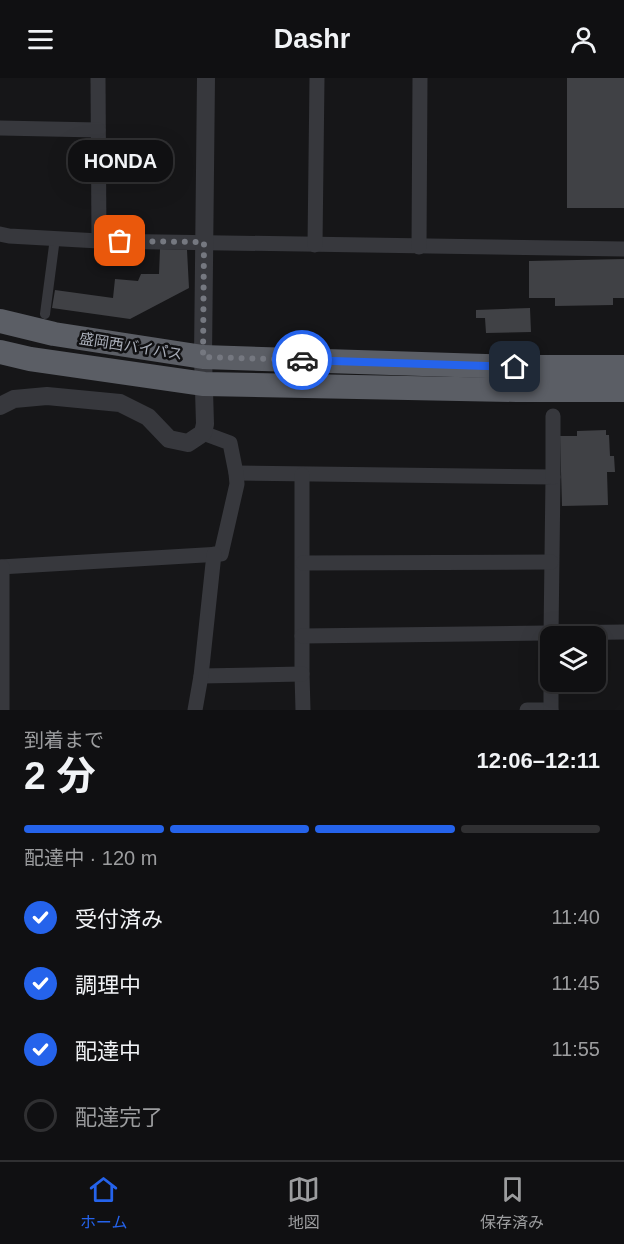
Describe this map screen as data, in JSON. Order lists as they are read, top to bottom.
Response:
{
  "streets": {
    "highway": ["盛岡西バイパス"]
  },
  "places": ["HONDA"],
  "page": {
    "header": "Dashr",
    "bubble": "HONDA",
    "heading": ["2 分", "到着まで", "12:06–12:11"],
    "bar": "配達中 · 120 m",
    "list": [
      ["受付済み", "11:40"],
      ["調理中", "11:45"],
      ["配達中", "11:55"],
      "配達完了"
    ],
    "tabs": ["ホーム", "地図", "保存済み"]
  }
}
